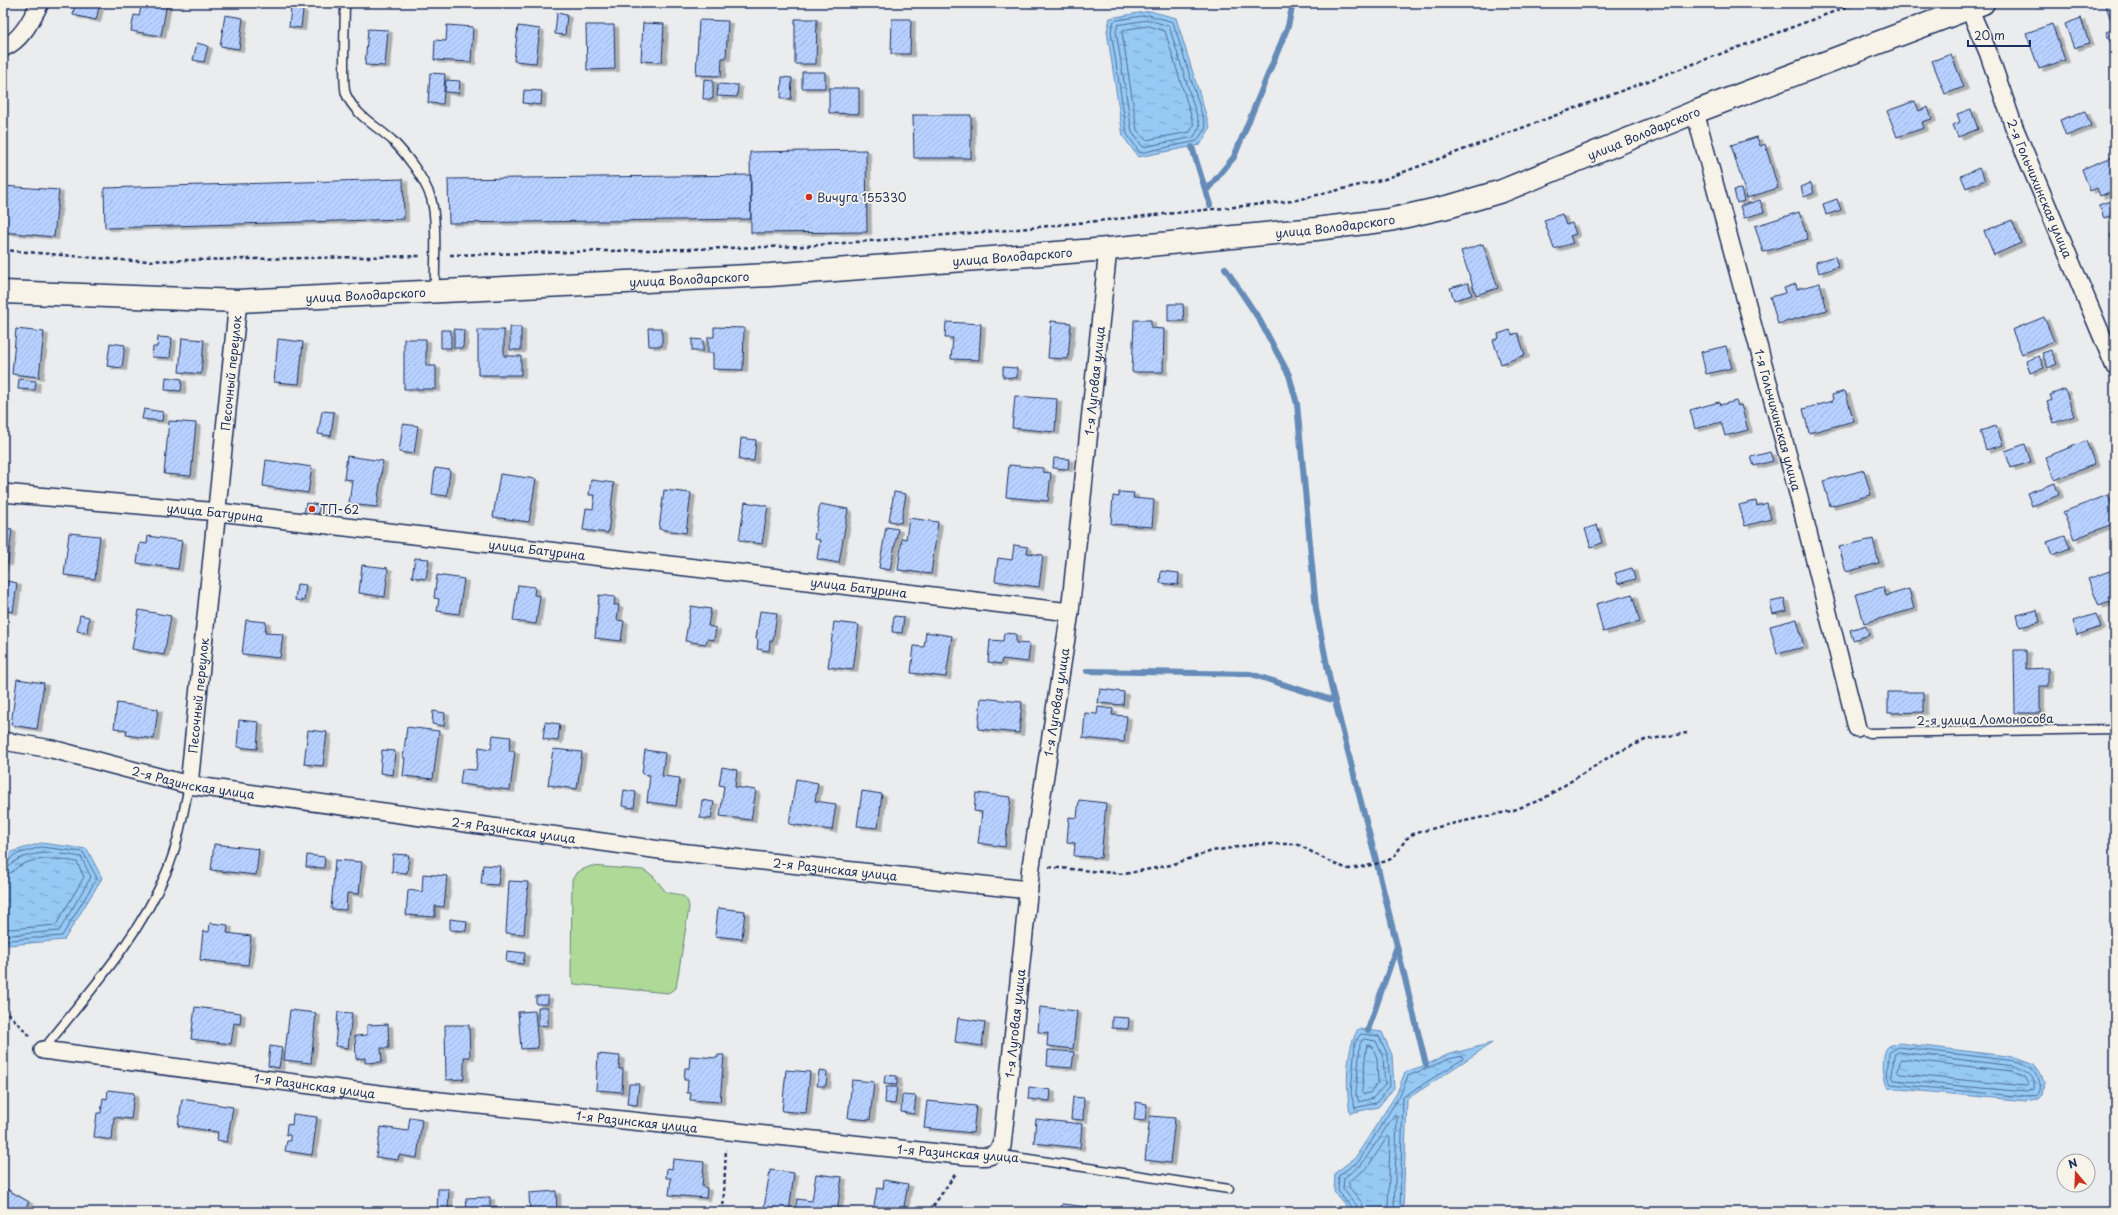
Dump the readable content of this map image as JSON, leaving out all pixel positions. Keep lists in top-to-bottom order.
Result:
{
  "streets": {
    "main road": ["улица Володарского"],
    "street": [
      "2-я Гольчихинская улица",
      "Песочный переулок",
      "1-я Луговая улица",
      "1-я Гольчихинская улица",
      "улица Батурина",
      "2-я Разинская улица",
      "1-я Разинская улица"
    ],
    "lane": ["2-я улица Ломоносова"]
  },
  "crossings": [
    ["улица Володарского", "2-я Гольчихинская улица"],
    ["улица Володарского", "Песочный переулок"],
    ["улица Володарского", "1-я Луговая улица"],
    ["улица Володарского", "1-я Гольчихинская улица"],
    ["Песочный переулок", "улица Батурина"],
    ["Песочный переулок", "2-я Разинская улица"],
    ["Песочный переулок", "1-я Разинская улица"],
    ["1-я Луговая улица", "улица Батурина"],
    ["1-я Луговая улица", "2-я Разинская улица"],
    ["1-я Луговая улица", "1-я Разинская улица"],
    ["1-я Гольчихинская улица", "2-я улица Ломоносова"]
  ],
  "places": ["Вичуга 155330", "ТП-62"],
  "scale_bar": "20 m",
  "north": "top"
}
